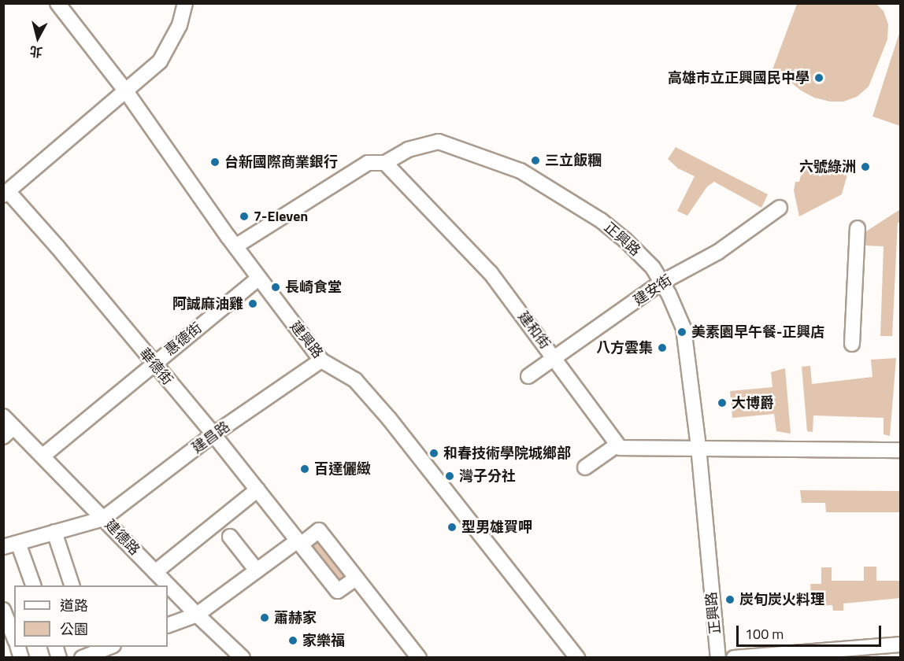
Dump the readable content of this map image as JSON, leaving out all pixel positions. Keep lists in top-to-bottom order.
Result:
{
  "streets": {
    "street": [
      "正興路",
      "建安街",
      "建和街",
      "惠德街",
      "建興路",
      "華德街",
      "建昌路",
      "建德路"
    ]
  },
  "crossings": [
    ["正興路", "建安街"],
    ["正興路", "建和街"],
    ["正興路", "建興路"],
    ["建安街", "建和街"],
    ["惠德街", "建興路"],
    ["惠德街", "華德街"],
    ["惠德街", "建德路"],
    ["建興路", "建昌路"],
    ["華德街", "建昌路"],
    ["建昌路", "建德路"]
  ],
  "places": [
    "高雄市立正興國民中學",
    "三立飯糰",
    "台新國際商業銀行",
    "六號綠洲",
    "7-Eleven",
    "長崎食堂",
    "阿誠麻油雞",
    "美素園早午餐-正興店",
    "八方雲集",
    "大博爵",
    "和春技術學院城鄉部",
    "百達儷緻",
    "灣子分社",
    "型男雄賀呷",
    "炭旬炭火料理",
    "蕭赫家",
    "家樂福"
  ],
  "legend": ["道路", "公園"],
  "scale_bar": "100 m",
  "north": "bottom"
}
